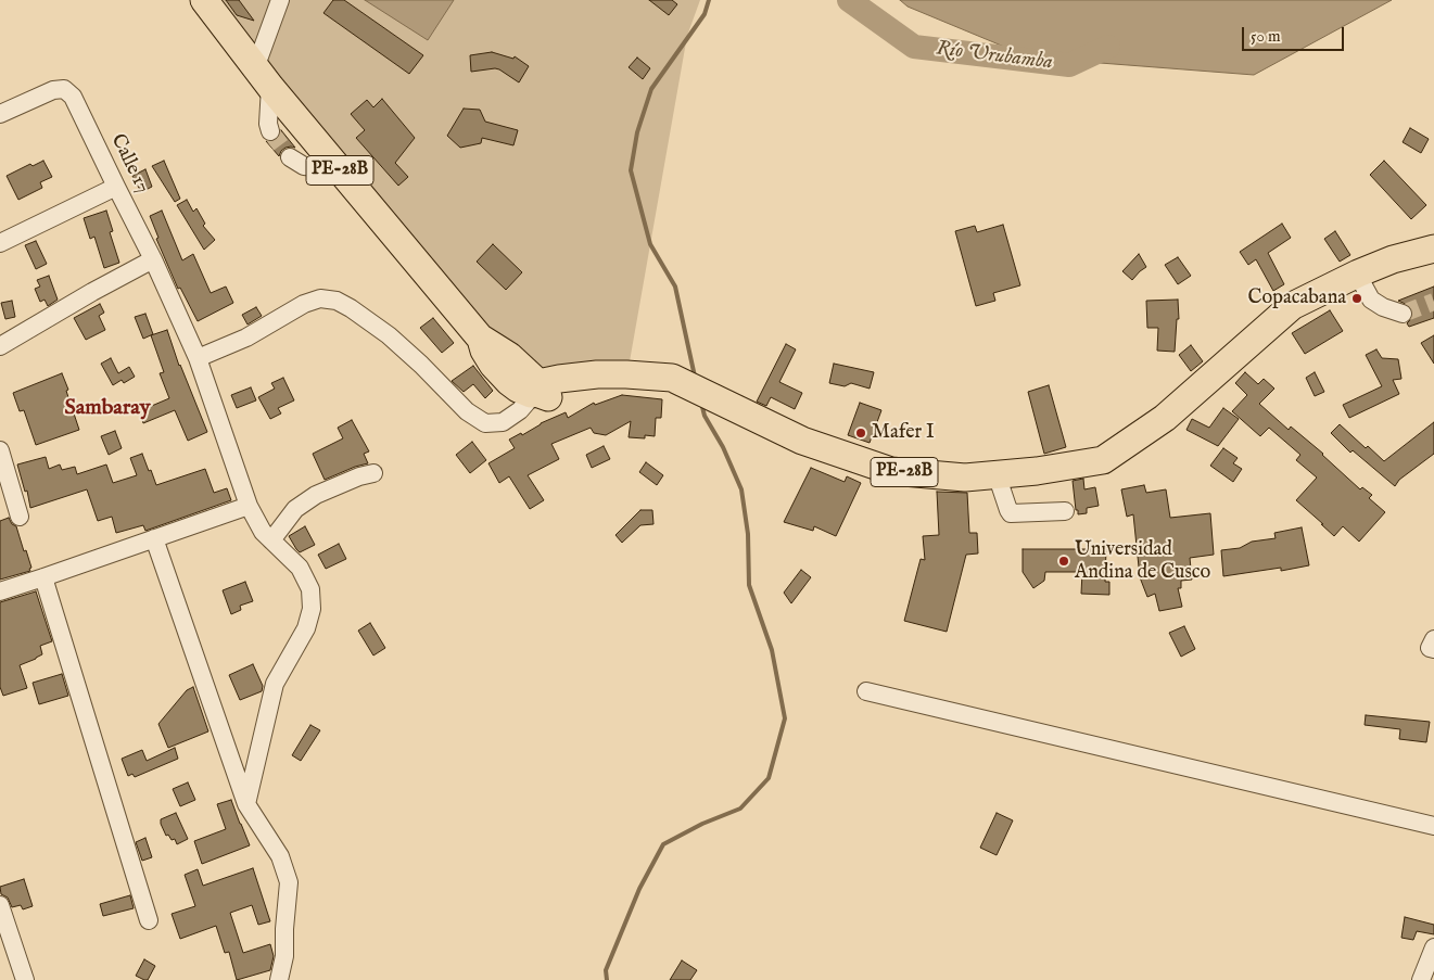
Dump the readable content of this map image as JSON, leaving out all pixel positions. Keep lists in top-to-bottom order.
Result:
{
  "streets": {
    "highway": ["PE-28B"],
    "street": ["Calle 17"]
  },
  "districts": ["Sambaray"],
  "water": ["Río Urubamba"],
  "places": ["Copacabana", "Mafer I", "Universidad Andina de Cusco"],
  "scale_bar": "50 m"
}
